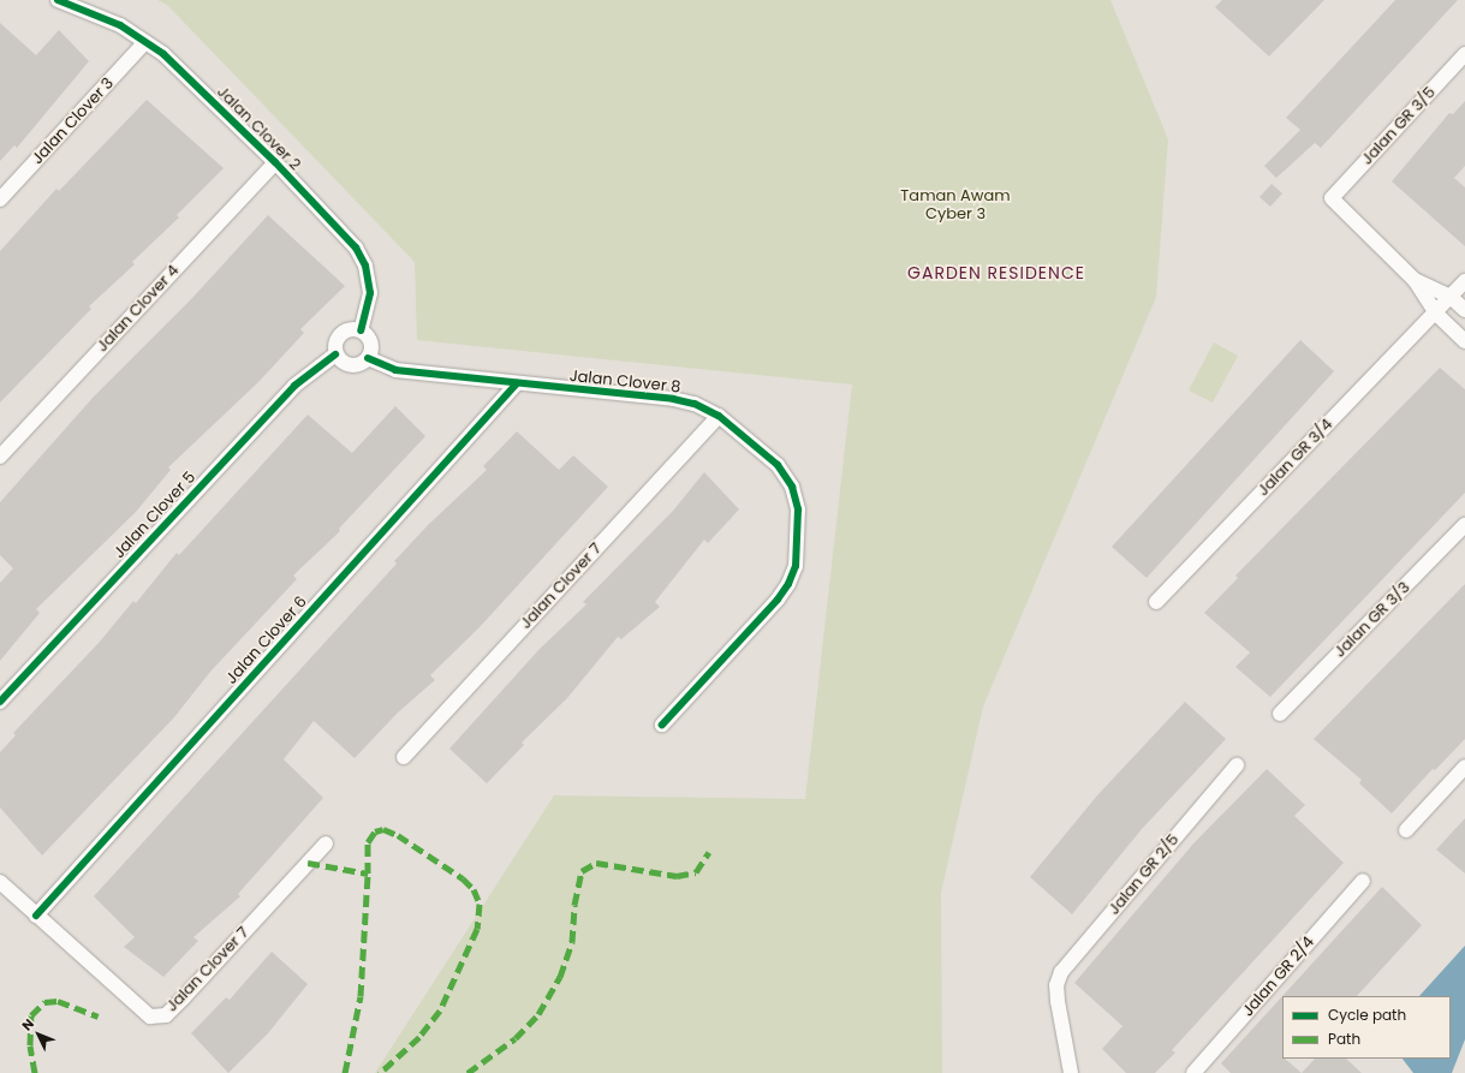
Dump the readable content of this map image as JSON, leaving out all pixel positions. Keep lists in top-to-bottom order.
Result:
{
  "streets": {
    "street": [
      "Jalan Clover 3",
      "Jalan GR 3/5",
      "Jalan Clover 2",
      "Jalan Clover 4",
      "Jalan Clover 8",
      "Jalan GR 3/4",
      "Jalan Clover 5",
      "Jalan Clover 7",
      "Jalan GR 3/3",
      "Jalan Clover 6",
      "Jalan GR 2/5",
      "Jalan GR 2/4"
    ]
  },
  "crossings": [
    ["Jalan Clover 3", "Jalan Clover 2"],
    ["Jalan Clover 2", "Jalan Clover 4"],
    ["Jalan Clover 2", "Jalan Clover 8"],
    ["Jalan Clover 2", "Jalan Clover 5"],
    ["Jalan Clover 8", "Jalan Clover 5"],
    ["Jalan Clover 8", "Jalan Clover 7"],
    ["Jalan Clover 8", "Jalan Clover 6"],
    ["Jalan Clover 7", "Jalan Clover 6"]
  ],
  "districts": ["GARDEN RESIDENCE"],
  "parks": ["Taman Awam Cyber 3"],
  "legend": ["Cycle path", "Path"],
  "north": "top left"
}
